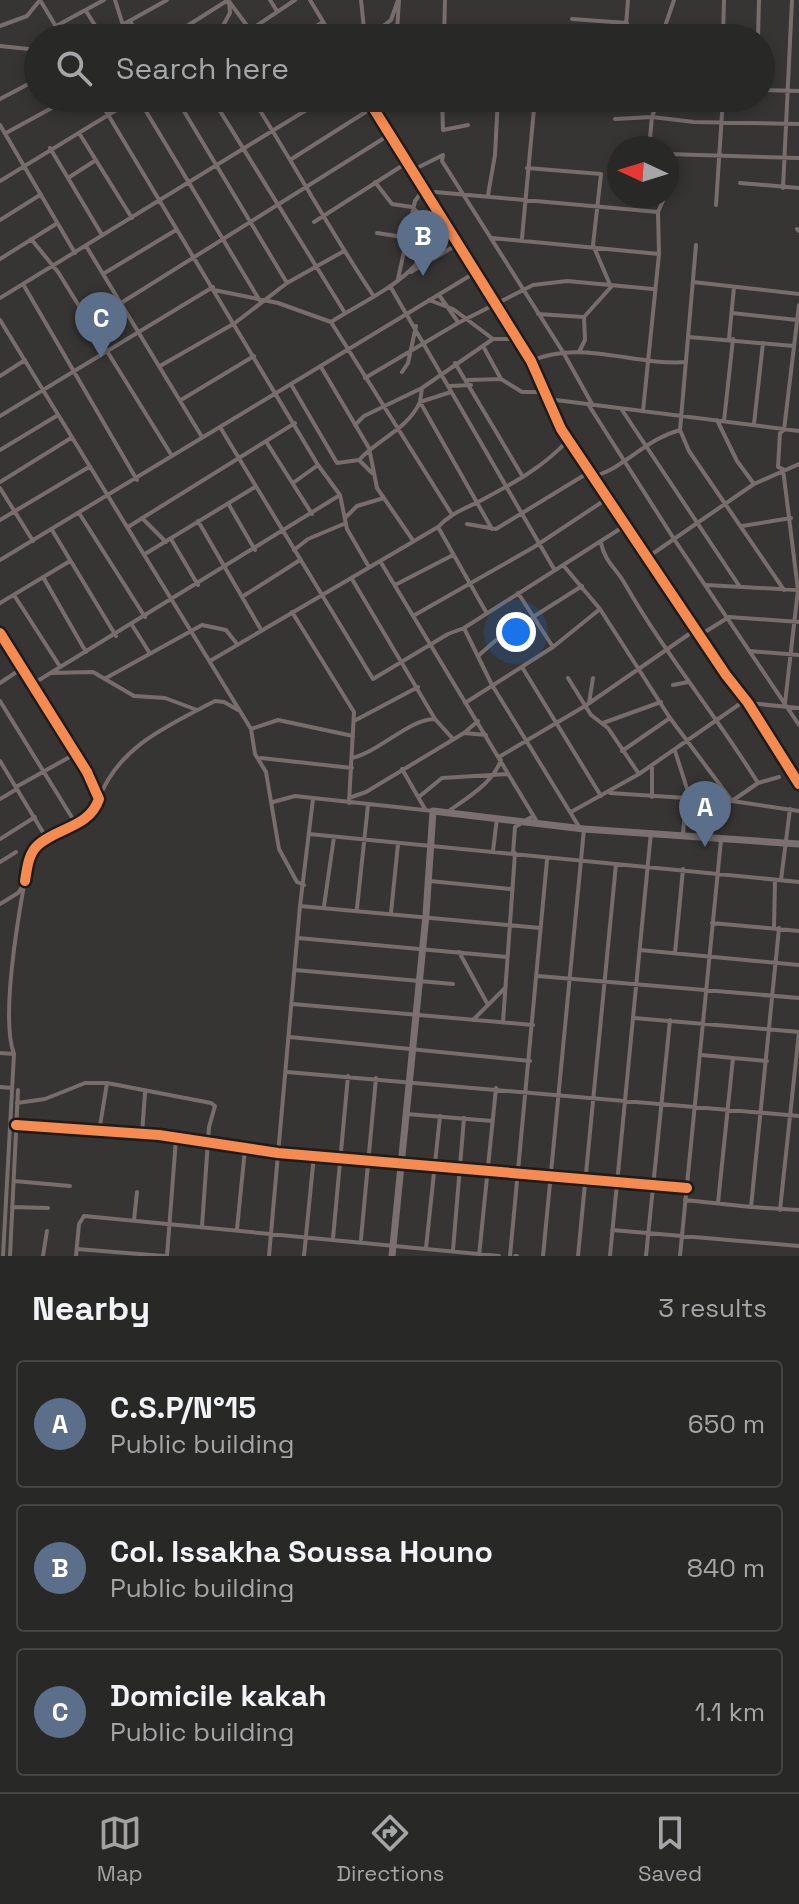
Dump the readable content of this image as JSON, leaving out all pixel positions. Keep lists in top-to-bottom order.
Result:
{
  "north": "left",
  "page": {
    "search": "Search here",
    "pins": ["B", "C", "A"],
    "heading": ["Nearby", "3 results"],
    "list": [
      {
        "mark": "A",
        "name": "C.S.P/N°15",
        "note": "Public building",
        "value": "650 m"
      },
      {
        "mark": "B",
        "name": "Col. Issakha Soussa Houno",
        "note": "Public building",
        "value": "840 m"
      },
      {
        "mark": "C",
        "name": "Domicile kakah",
        "note": "Public building",
        "value": "1.1 km"
      }
    ],
    "nav": ["Map", "Directions", "Saved"]
  }
}
